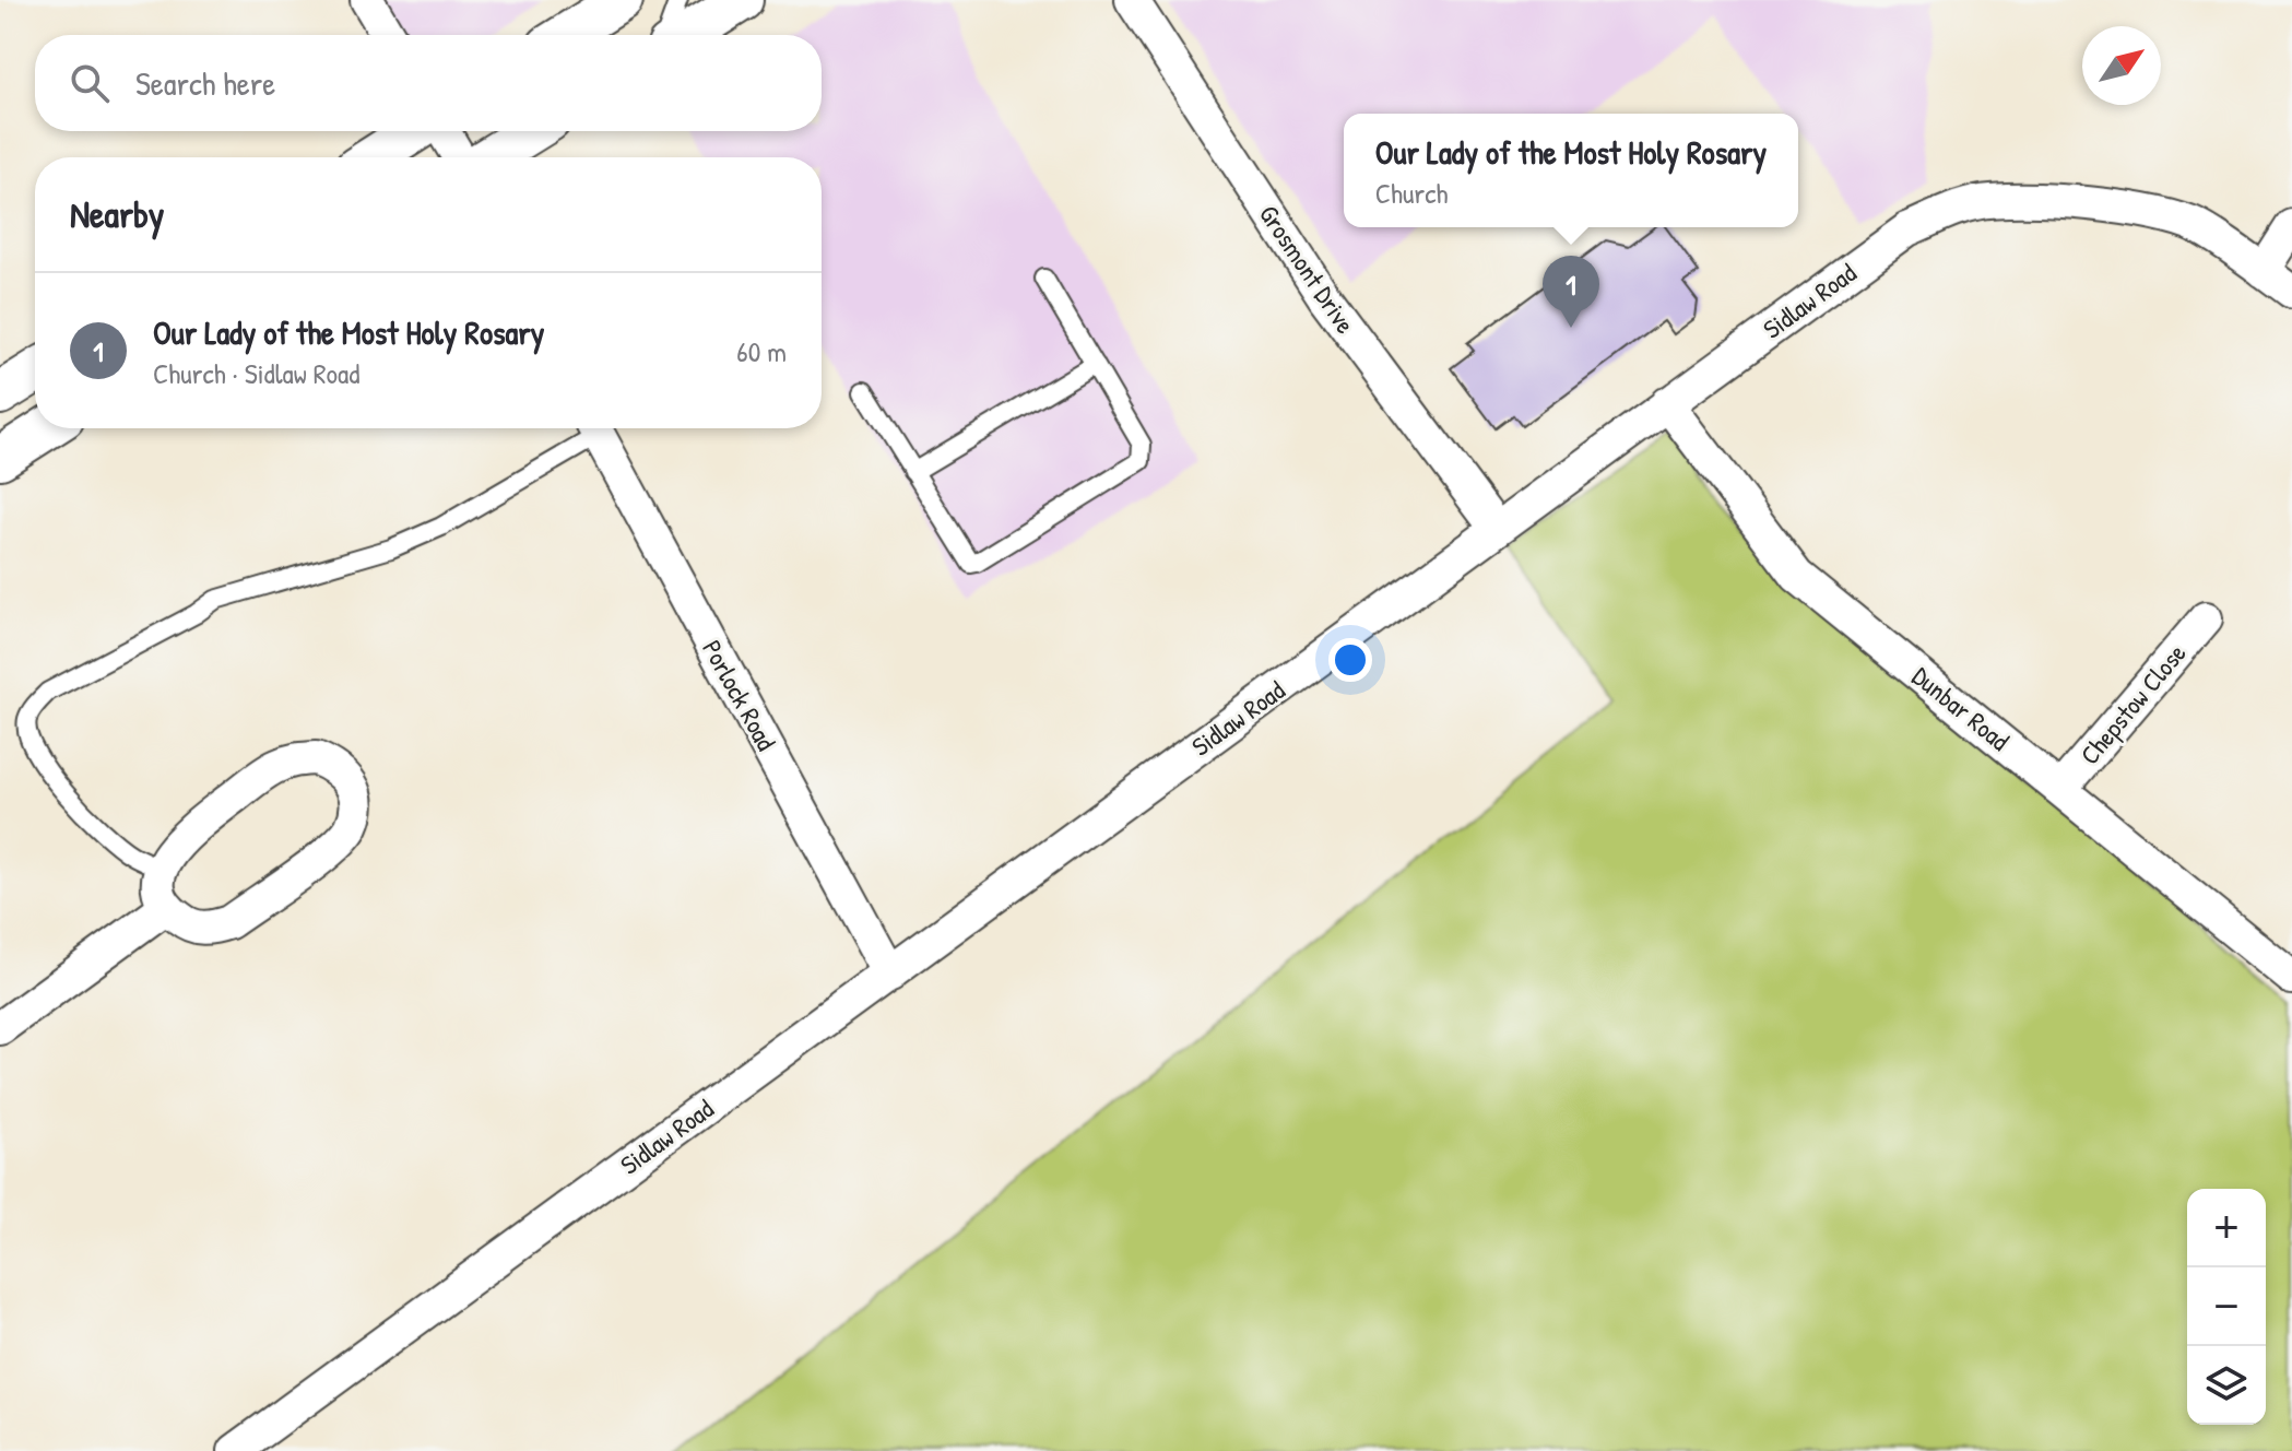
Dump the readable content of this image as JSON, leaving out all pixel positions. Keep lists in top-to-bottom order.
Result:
{
  "streets": {
    "street": [
      "Grosmont Drive",
      "Sidlaw Road",
      "Porlock Road",
      "Chepstow Close",
      "Dunbar Road"
    ]
  },
  "crossings": [
    ["Grosmont Drive", "Sidlaw Road"],
    ["Sidlaw Road", "Porlock Road"],
    ["Sidlaw Road", "Dunbar Road"],
    ["Chepstow Close", "Dunbar Road"]
  ],
  "north": "top right",
  "page": {
    "search": "Search here",
    "popup": ["Our Lady of the Most Holy Rosary", "Church"],
    "heading": "Nearby",
    "pins": "1",
    "list": [
      {
        "mark": "1",
        "name": "Our Lady of the Most Holy Rosary",
        "note": "Church · Sidlaw Road",
        "value": "60 m"
      }
    ],
    "map_buttons": ["+", "−"]
  }
}
